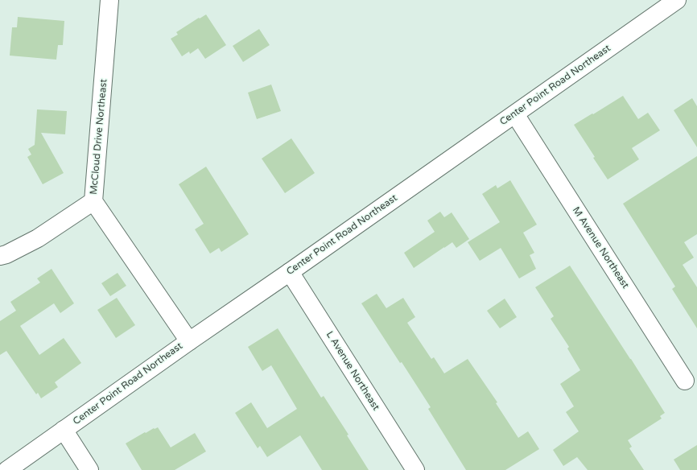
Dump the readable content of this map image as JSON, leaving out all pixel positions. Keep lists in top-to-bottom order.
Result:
{
  "streets": {
    "street": [
      "Center Point Road Northeast",
      "McCloud Drive Northeast",
      "M Avenue Northeast",
      "L Avenue Northeast"
    ]
  },
  "crossings": [
    ["Center Point Road Northeast", "McCloud Drive Northeast"],
    ["Center Point Road Northeast", "M Avenue Northeast"],
    ["Center Point Road Northeast", "L Avenue Northeast"]
  ]
}
